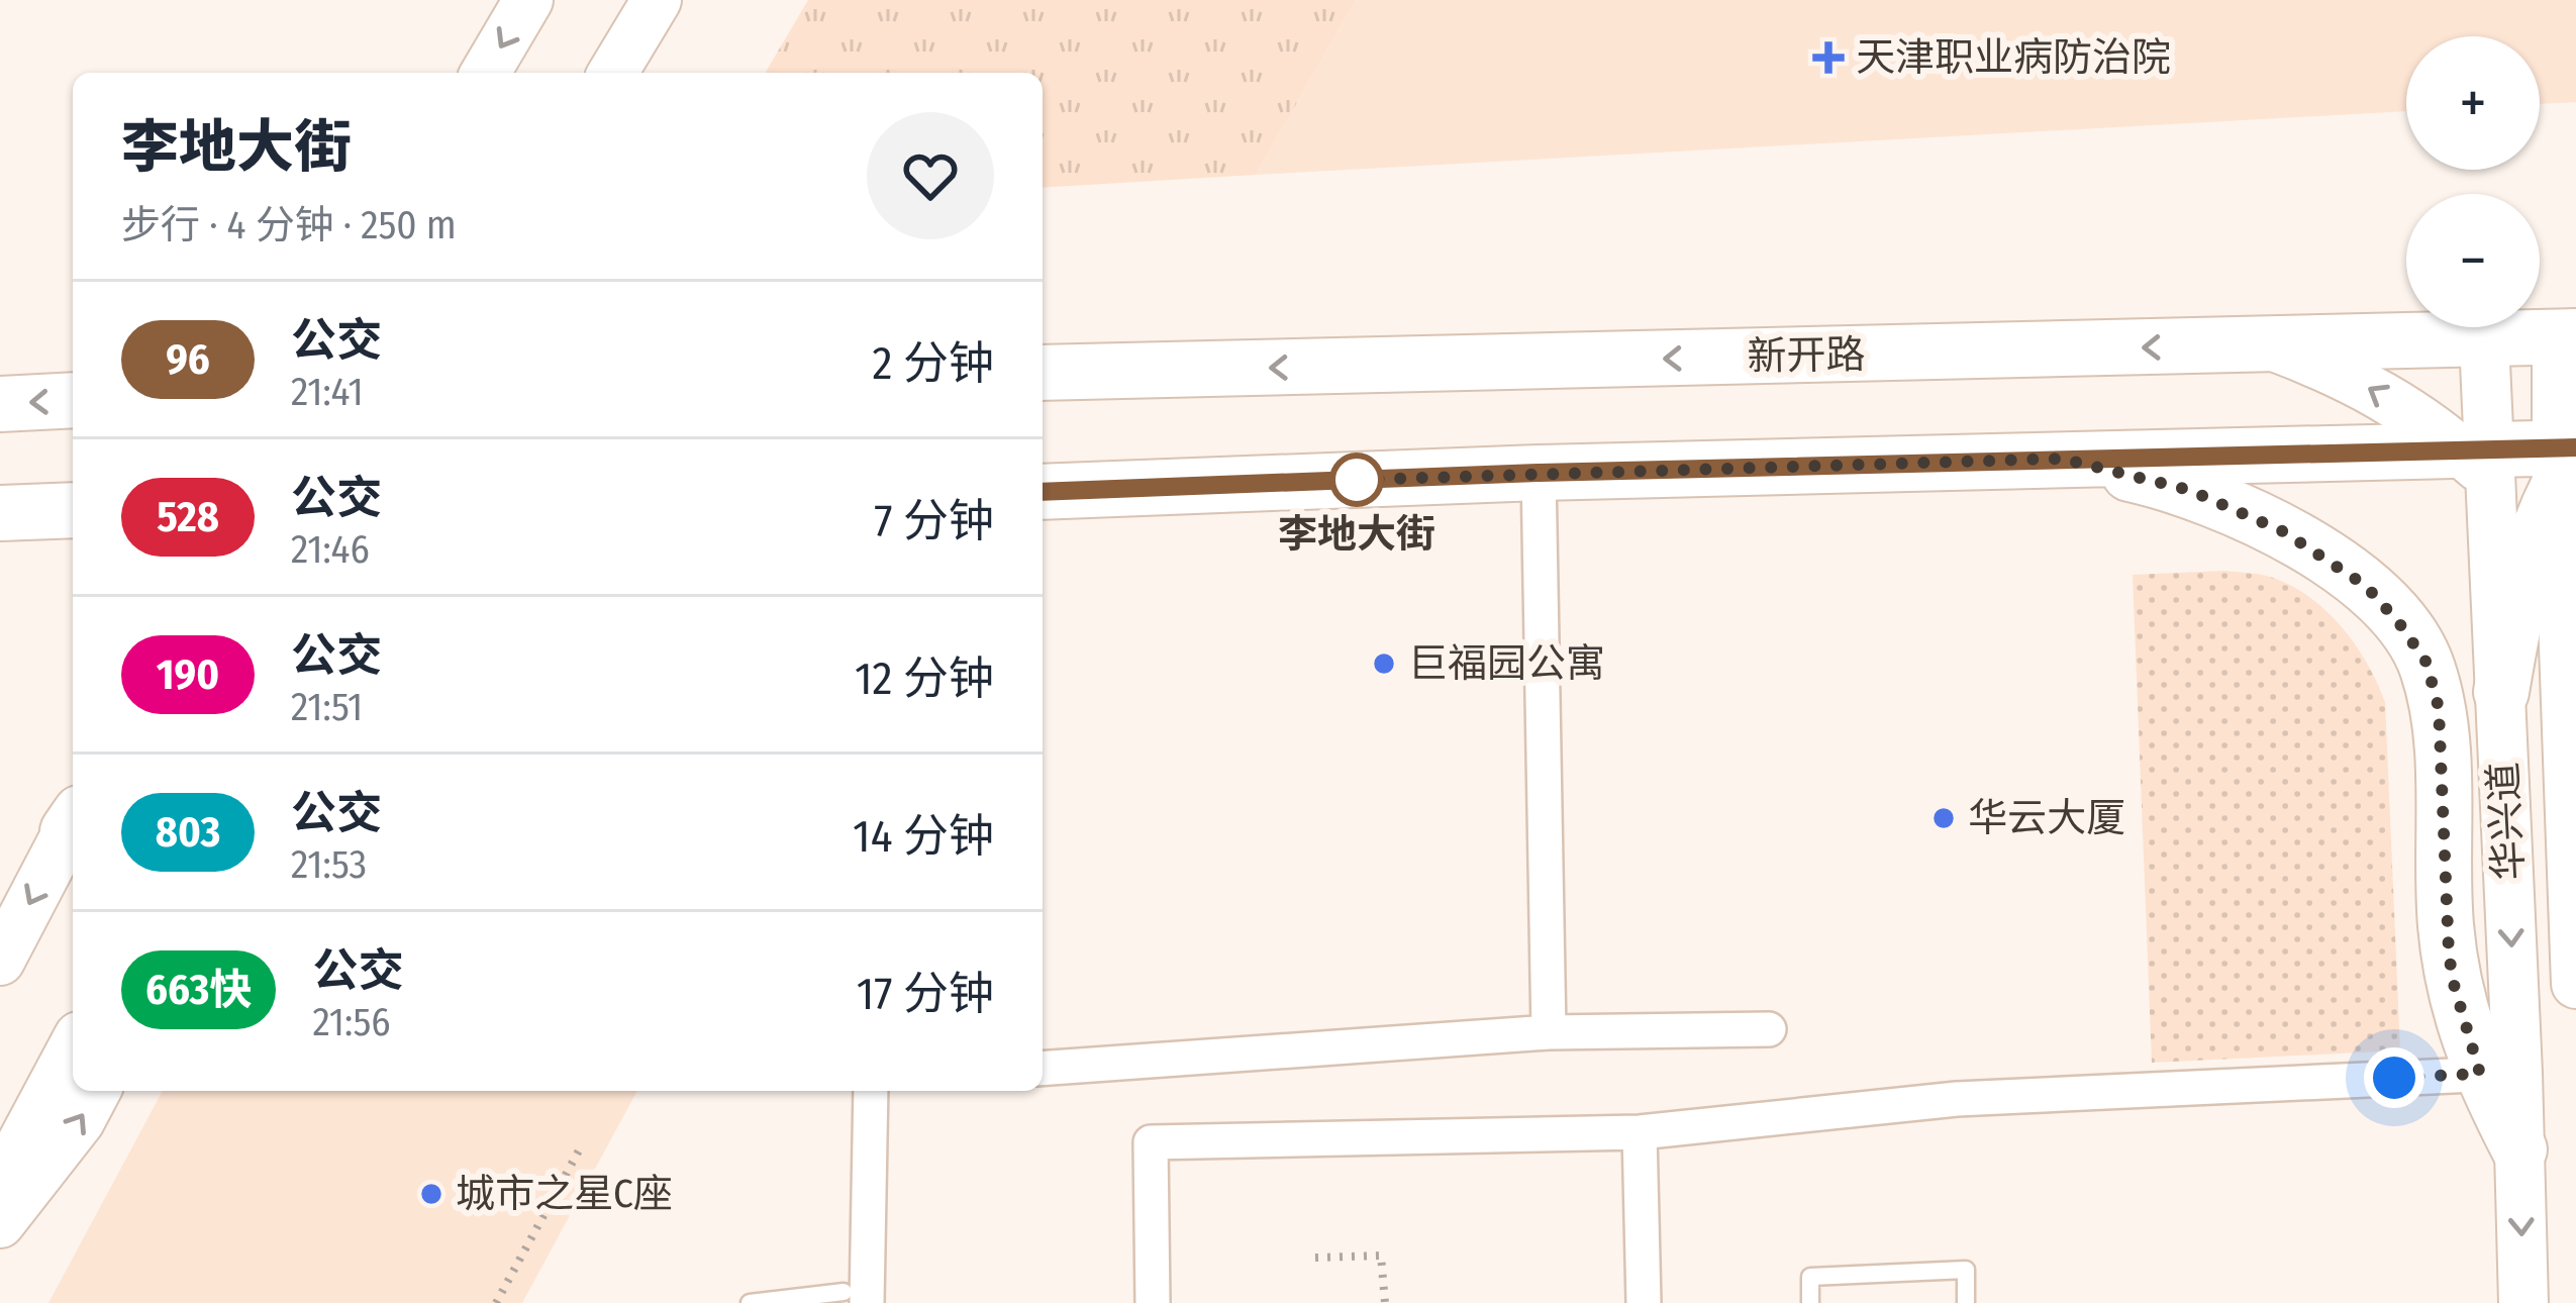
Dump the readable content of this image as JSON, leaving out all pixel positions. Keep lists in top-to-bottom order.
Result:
{
  "streets": {
    "main road": ["新开路", "华兴道"]
  },
  "crossings": [
    ["新开路", "华兴道"]
  ],
  "places": {
    "health": ["天津职业病防治院"],
    "other": [
      "李地大街",
      "巨福园公寓",
      "华云大厦",
      "城市之星C座"
    ]
  },
  "lines": ["bus line 96"],
  "page": {
    "map_buttons": ["+", "−"],
    "heading": ["李地大街", "步行 · 4 分钟 · 250 m"],
    "list": [
      {
        "mark": "96",
        "name": "公交",
        "note": "21:41",
        "value": "2 分钟"
      },
      {
        "mark": "528",
        "name": "公交",
        "note": "21:46",
        "value": "7 分钟"
      },
      {
        "mark": "190",
        "name": "公交",
        "note": "21:51",
        "value": "12 分钟"
      },
      {
        "mark": "803",
        "name": "公交",
        "note": "21:53",
        "value": "14 分钟"
      },
      {
        "mark": "663快",
        "name": "公交",
        "note": "21:56",
        "value": "17 分钟"
      }
    ]
  }
}
